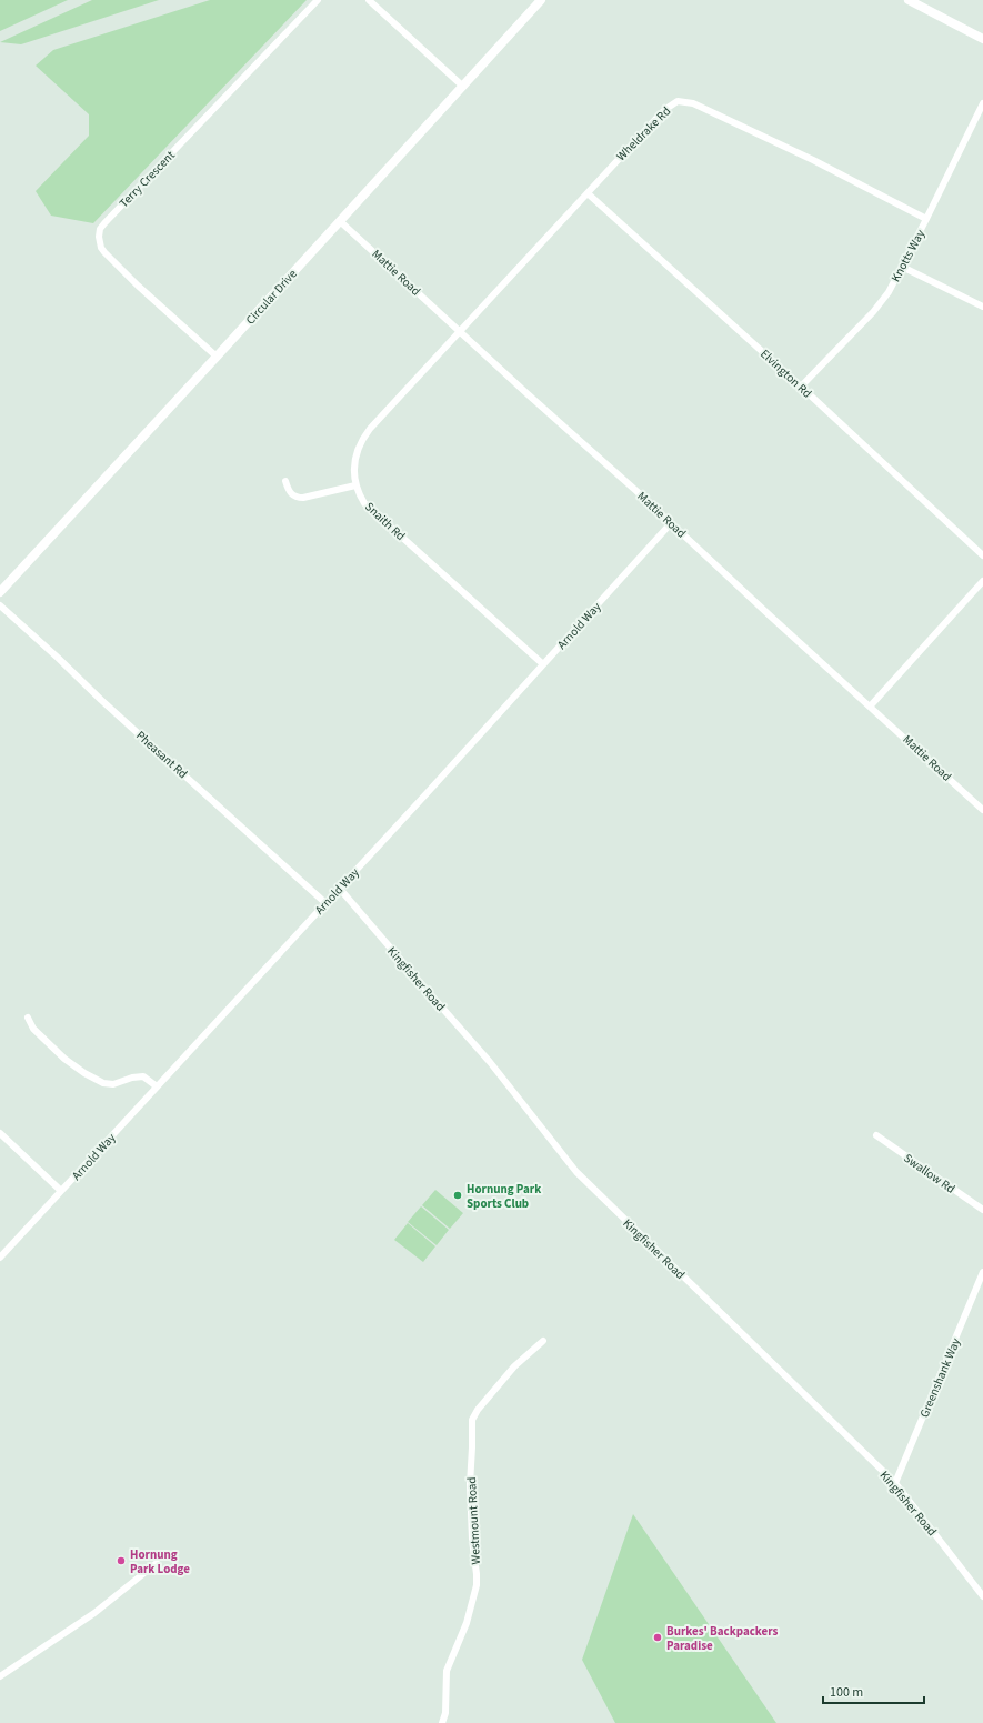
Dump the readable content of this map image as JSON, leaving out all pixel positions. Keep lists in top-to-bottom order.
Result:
{
  "streets": {
    "street": [
      "Wheldrake Rd",
      "Terry Crescent",
      "Knotts Way",
      "Mattie Road",
      "Circular Drive",
      "Elvington Rd",
      "Snaith Rd",
      "Arnold Way",
      "Pheasant Rd",
      "Kingfisher Road",
      "Swallow Rd",
      "Greenshank Way",
      "Westmount Road"
    ]
  },
  "crossings": [
    ["Wheldrake Rd", "Knotts Way"],
    ["Wheldrake Rd", "Mattie Road"],
    ["Wheldrake Rd", "Elvington Rd"],
    ["Wheldrake Rd", "Snaith Rd"],
    ["Terry Crescent", "Circular Drive"],
    ["Knotts Way", "Elvington Rd"],
    ["Mattie Road", "Circular Drive"],
    ["Mattie Road", "Snaith Rd"],
    ["Mattie Road", "Arnold Way"],
    ["Snaith Rd", "Arnold Way"],
    ["Arnold Way", "Pheasant Rd"],
    ["Arnold Way", "Kingfisher Road"],
    ["Kingfisher Road", "Greenshank Way"]
  ],
  "places": ["Hornung Park Sports Club", "Hornung Park Lodge", "Burkes' Backpackers Paradise"],
  "scale_bar": "100 m"
}
